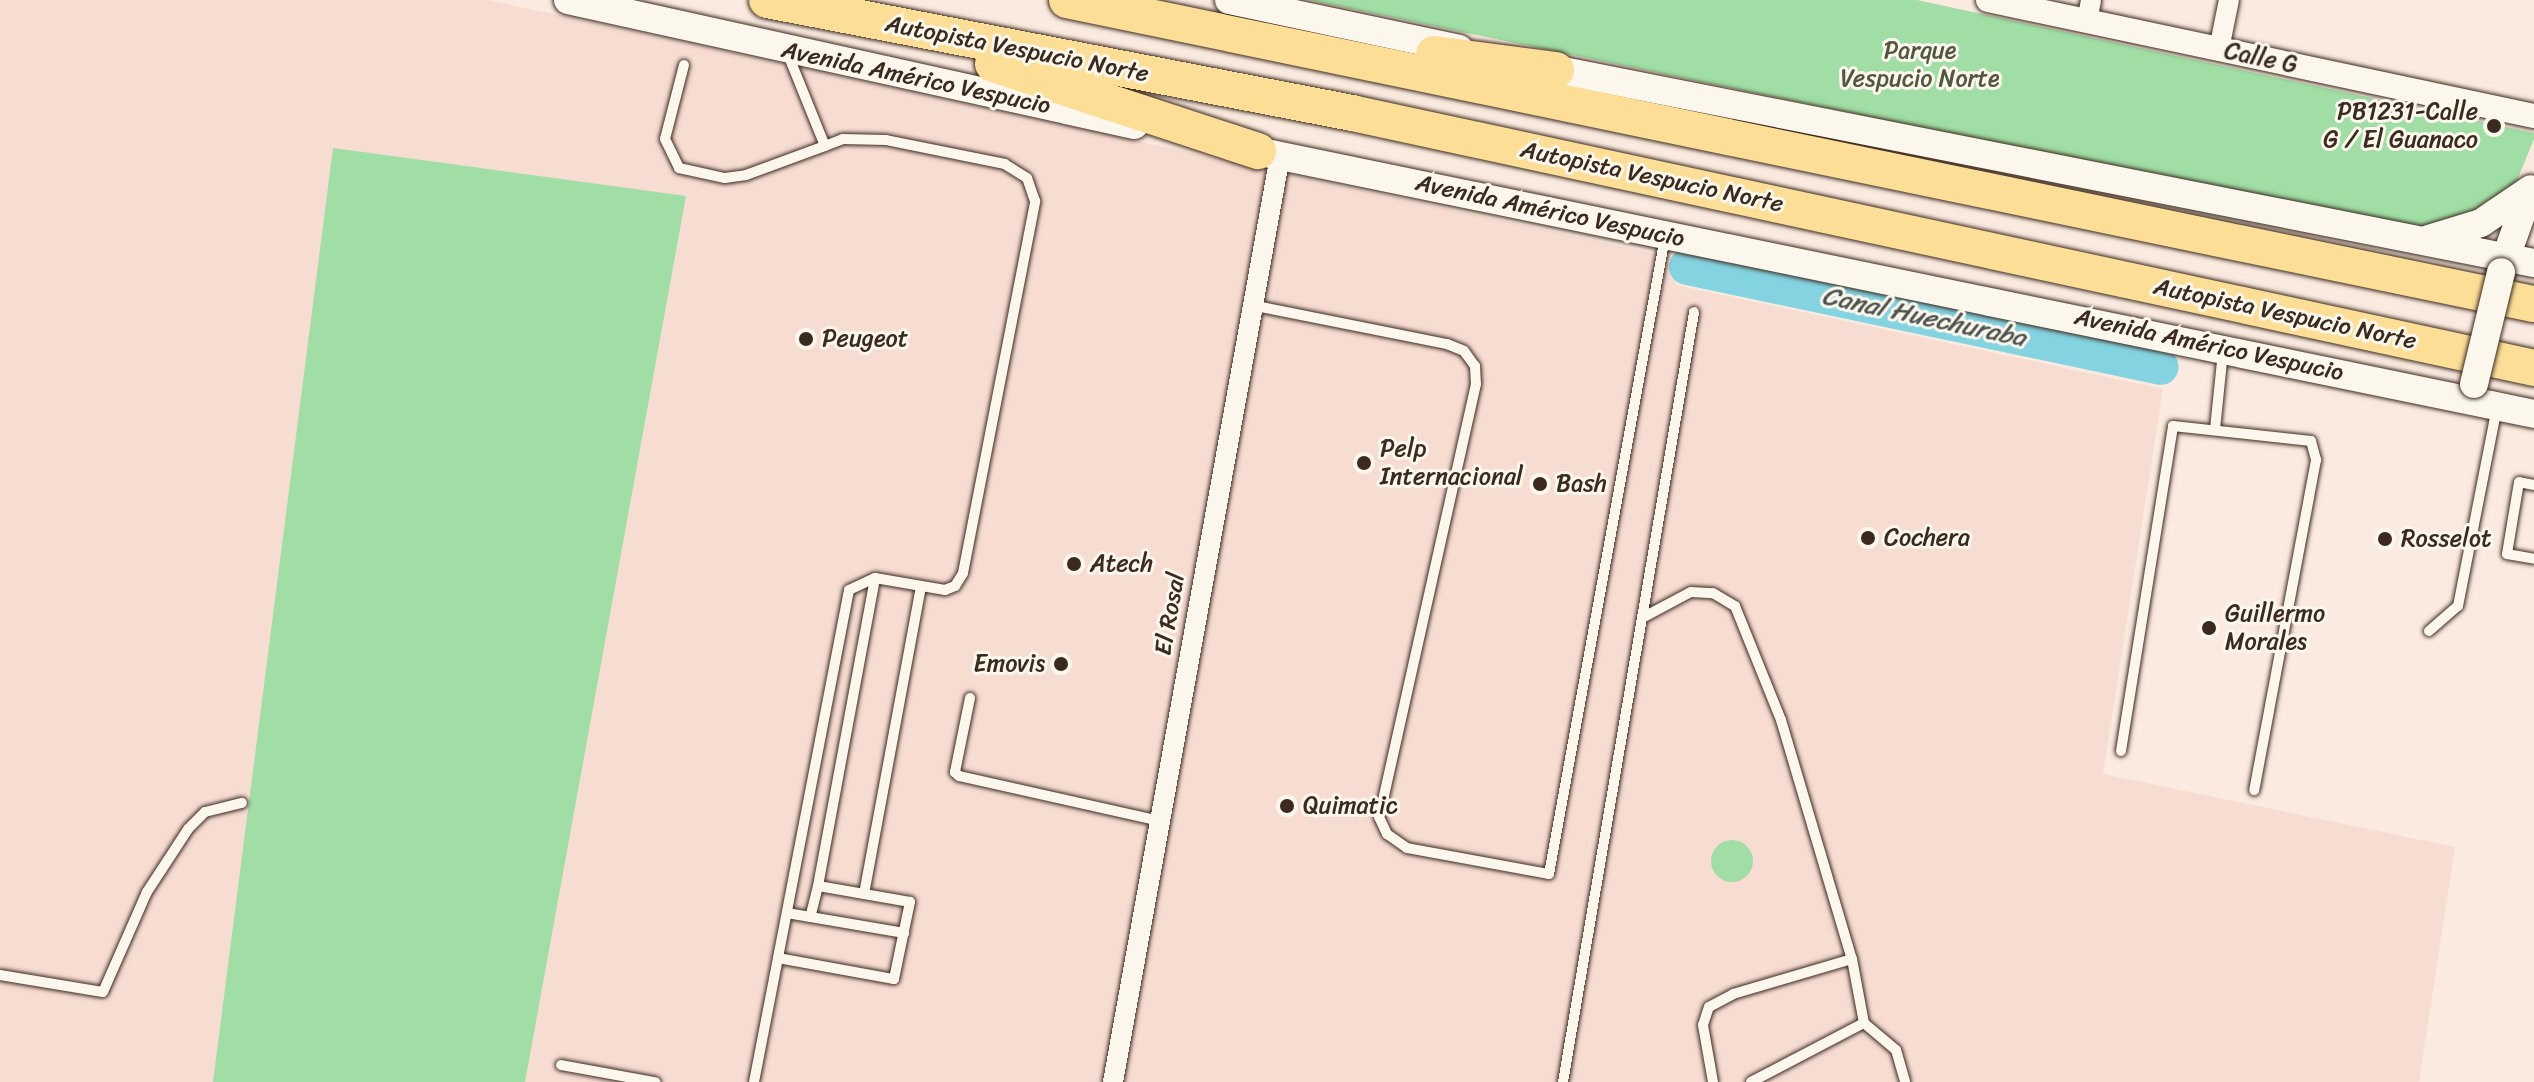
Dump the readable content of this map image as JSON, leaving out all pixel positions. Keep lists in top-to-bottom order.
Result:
{
  "streets": {
    "highway": ["Autopista Vespucio Norte"],
    "main road": ["Avenida Américo Vespucio"],
    "street": ["Calle G", "El Rosal"]
  },
  "crossings": [
    ["Avenida Américo Vespucio", "El Rosal"]
  ],
  "water": ["Canal Huechuraba"],
  "parks": ["Parque Vespucio Norte"],
  "places": [
    "PB1231-Calle G / El Guanaco",
    "Peugeot",
    "Pelp Internacional",
    "Bash",
    "Cochera",
    "Rosselot",
    "Atech",
    "Guillermo Morales",
    "Emovis",
    "Quimatic"
  ]
}
